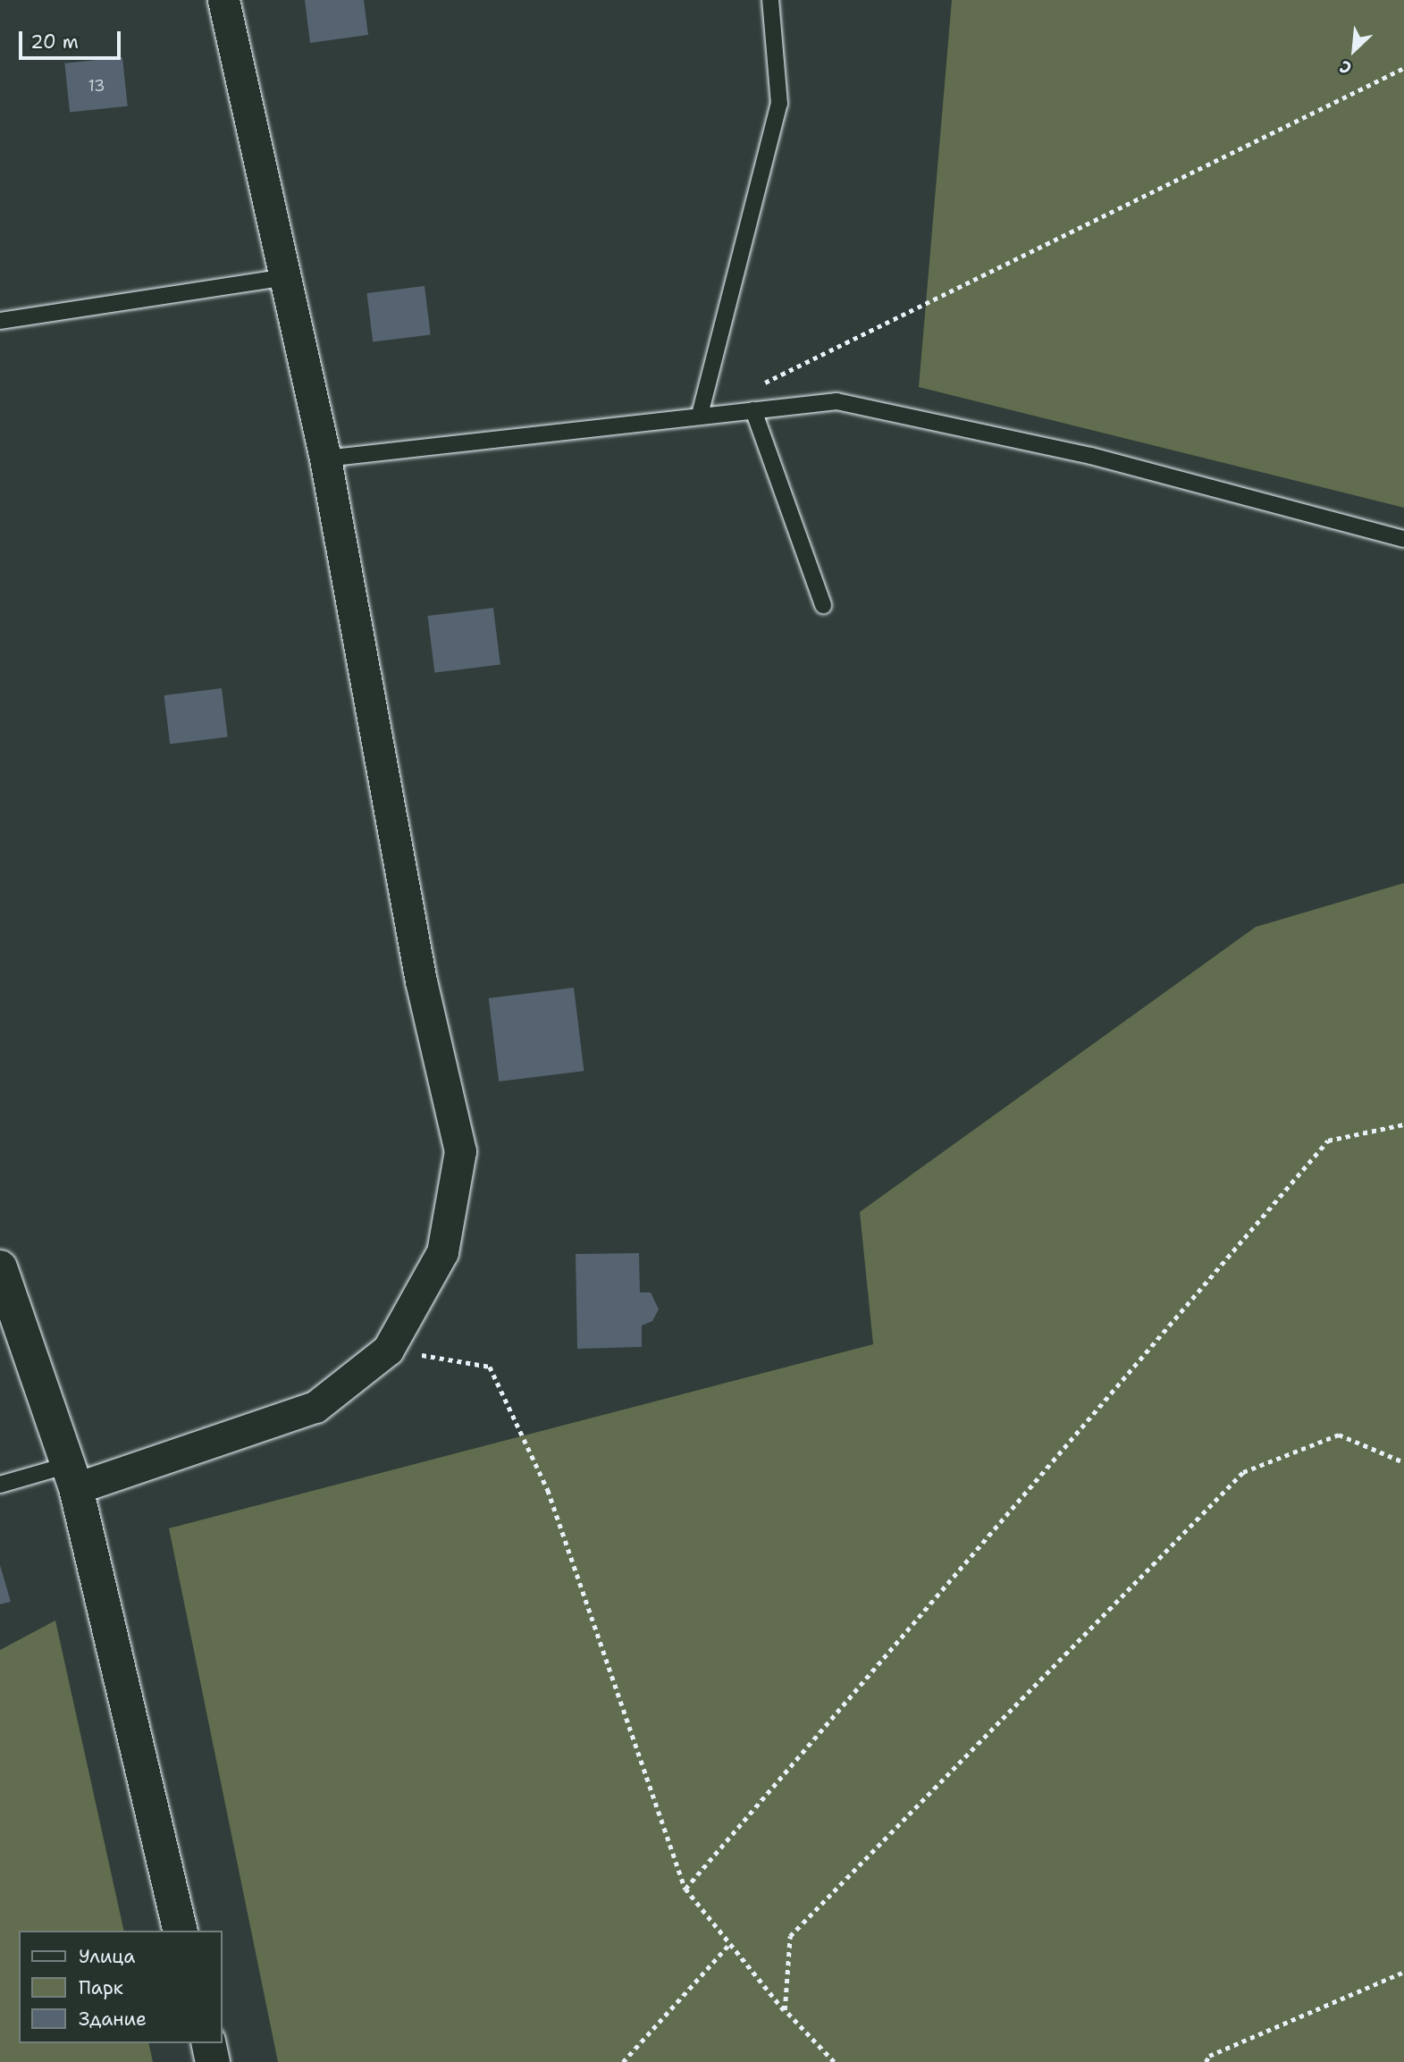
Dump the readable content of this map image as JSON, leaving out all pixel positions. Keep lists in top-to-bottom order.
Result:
{
  "house_numbers": ["13"],
  "legend": ["Улица", "Парк", "Здание"],
  "scale_bar": "20 m",
  "north": "bottom left"
}
